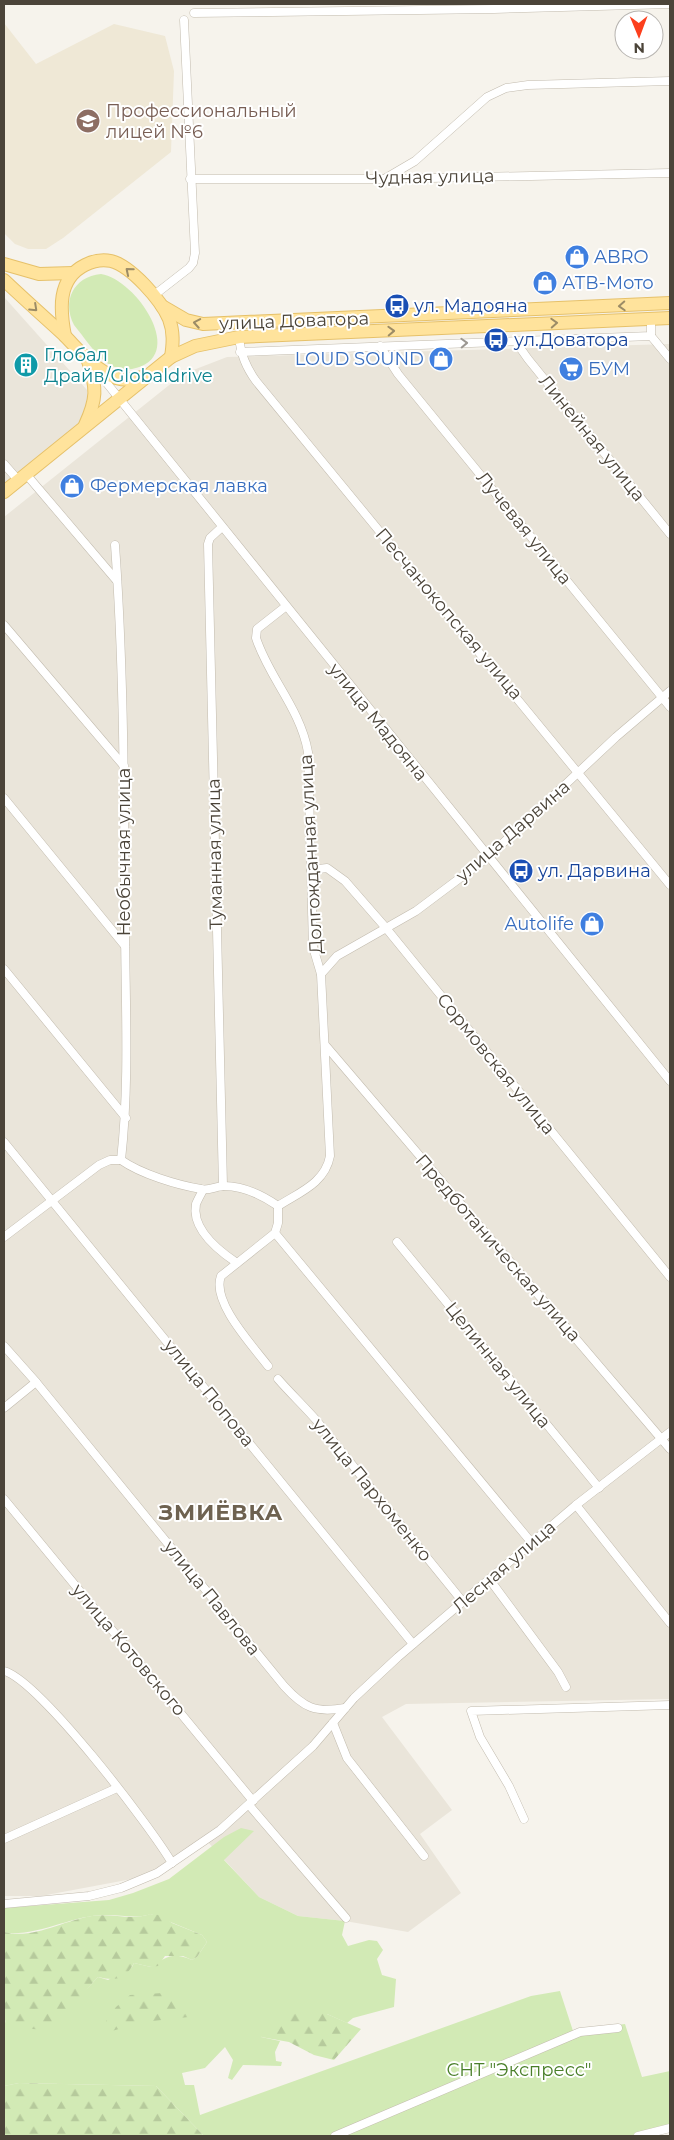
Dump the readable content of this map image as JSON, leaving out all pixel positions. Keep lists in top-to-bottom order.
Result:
{
  "streets": {
    "main road": ["улица Доватора"],
    "street": [
      "Чудная улица",
      "Линейная улица",
      "Лучевая улица",
      "Песчанокопская улица",
      "улица Мадояна",
      "улица Дарвина",
      "Необычная улица",
      "Туманная улица",
      "Долгожданная улица",
      "Сормовская улица",
      "Предботаническая улица",
      "Целинная улица",
      "улица Попова",
      "улица Пархоменко",
      "Лесная улица",
      "улица Павлова",
      "улица Котовского"
    ]
  },
  "crossings": [
    ["улица Доватора", "Линейная улица"],
    ["улица Доватора", "Лучевая улица"],
    ["улица Доватора", "Песчанокопская улица"],
    ["улица Доватора", "улица Мадояна"],
    ["Лучевая улица", "улица Дарвина"],
    ["Песчанокопская улица", "улица Дарвина"],
    ["улица Мадояна", "улица Дарвина"],
    ["улица Мадояна", "Туманная улица"],
    ["улица Мадояна", "Долгожданная улица"],
    ["улица Дарвина", "Долгожданная улица"],
    ["улица Дарвина", "Сормовская улица"],
    ["Туманная улица", "Долгожданная улица"],
    ["Долгожданная улица", "Сормовская улица"],
    ["Долгожданная улица", "Предботаническая улица"],
    ["Предботаническая улица", "Лесная улица"],
    ["Целинная улица", "Лесная улица"],
    ["улица Попова", "Лесная улица"],
    ["улица Пархоменко", "Лесная улица"],
    ["Лесная улица", "улица Павлова"],
    ["Лесная улица", "улица Котовского"]
  ],
  "districts": ["ЗМИЁВКА"],
  "parks": ["СНТ \"Экспресс\""],
  "places": {
    "school or university": ["Профессиональный лицей №6"],
    "shop": [
      "ABRO",
      "АТВ-Мото",
      "LOUD SOUND",
      "Фермерская лавка",
      "Autolife"
    ],
    "bus stop": ["ул. Мадояна", "ул.Доватора", "ул. Дарвина"],
    "building": ["Глобал Драйв/Globaldrive"],
    "supermarket": ["БУМ"]
  },
  "north": "bottom"
}
